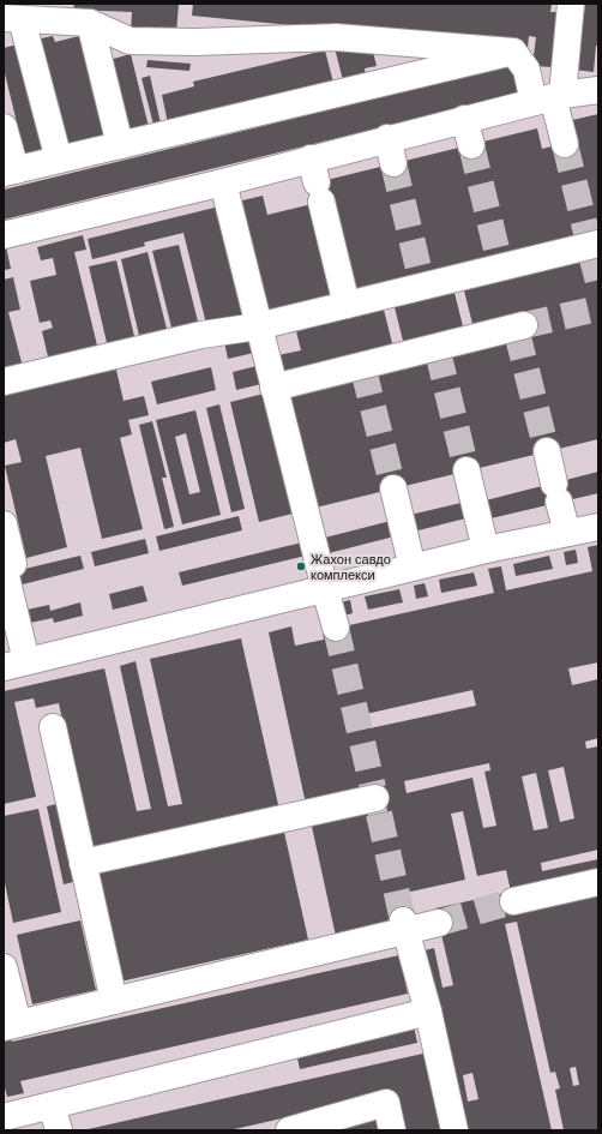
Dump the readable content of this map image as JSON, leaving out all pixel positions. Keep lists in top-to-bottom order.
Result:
{
  "places": ["Жахон савдо комплекси"]
}
